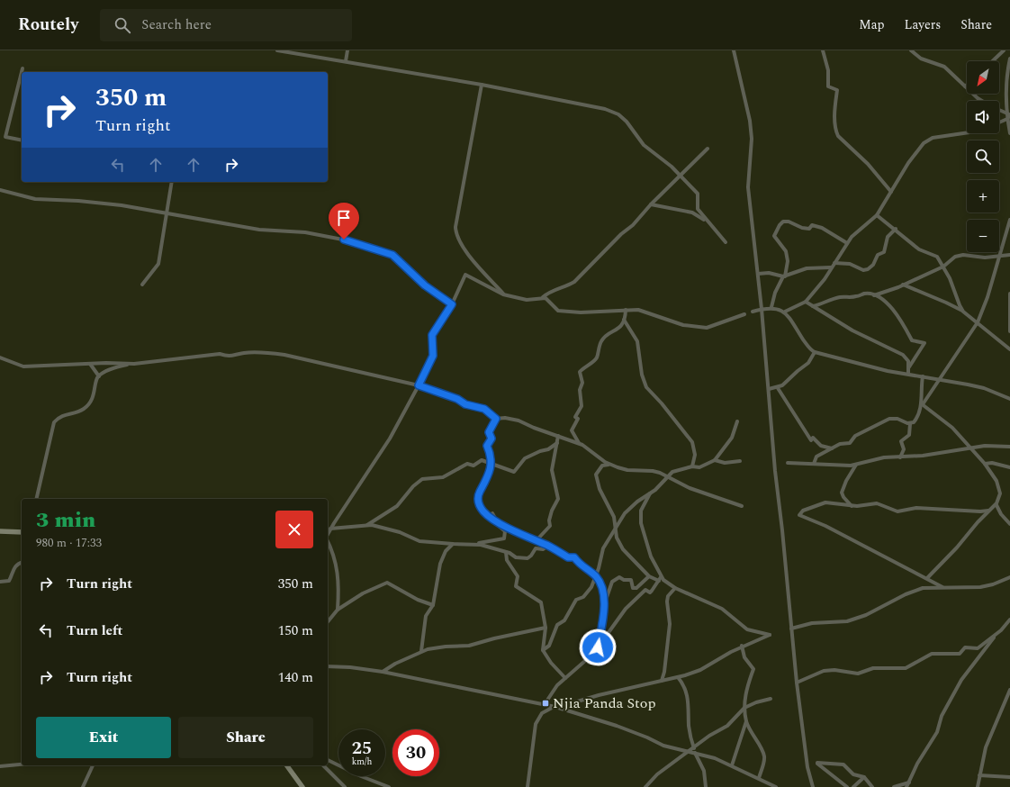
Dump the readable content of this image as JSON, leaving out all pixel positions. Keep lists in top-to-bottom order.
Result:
{
  "places": {
    "transit": ["Njia Panda Stop"]
  },
  "north": "bottom left",
  "page": {
    "header": "Routely",
    "search": "Search here",
    "nav": ["Map", "Layers", "Share"],
    "map_buttons": ["+", "−"],
    "turn": ["350 m", "Turn right"],
    "heading": ["3 min", "980 m · 17:33"],
    "list": [
      {
        "name": "Turn right",
        "value": "350 m"
      },
      {
        "name": "Turn left",
        "value": "150 m"
      },
      {
        "name": "Turn right",
        "value": "140 m"
      }
    ],
    "buttons": ["Exit", "Share"],
    "speed": "25 km/h",
    "limit": "30"
  }
}
